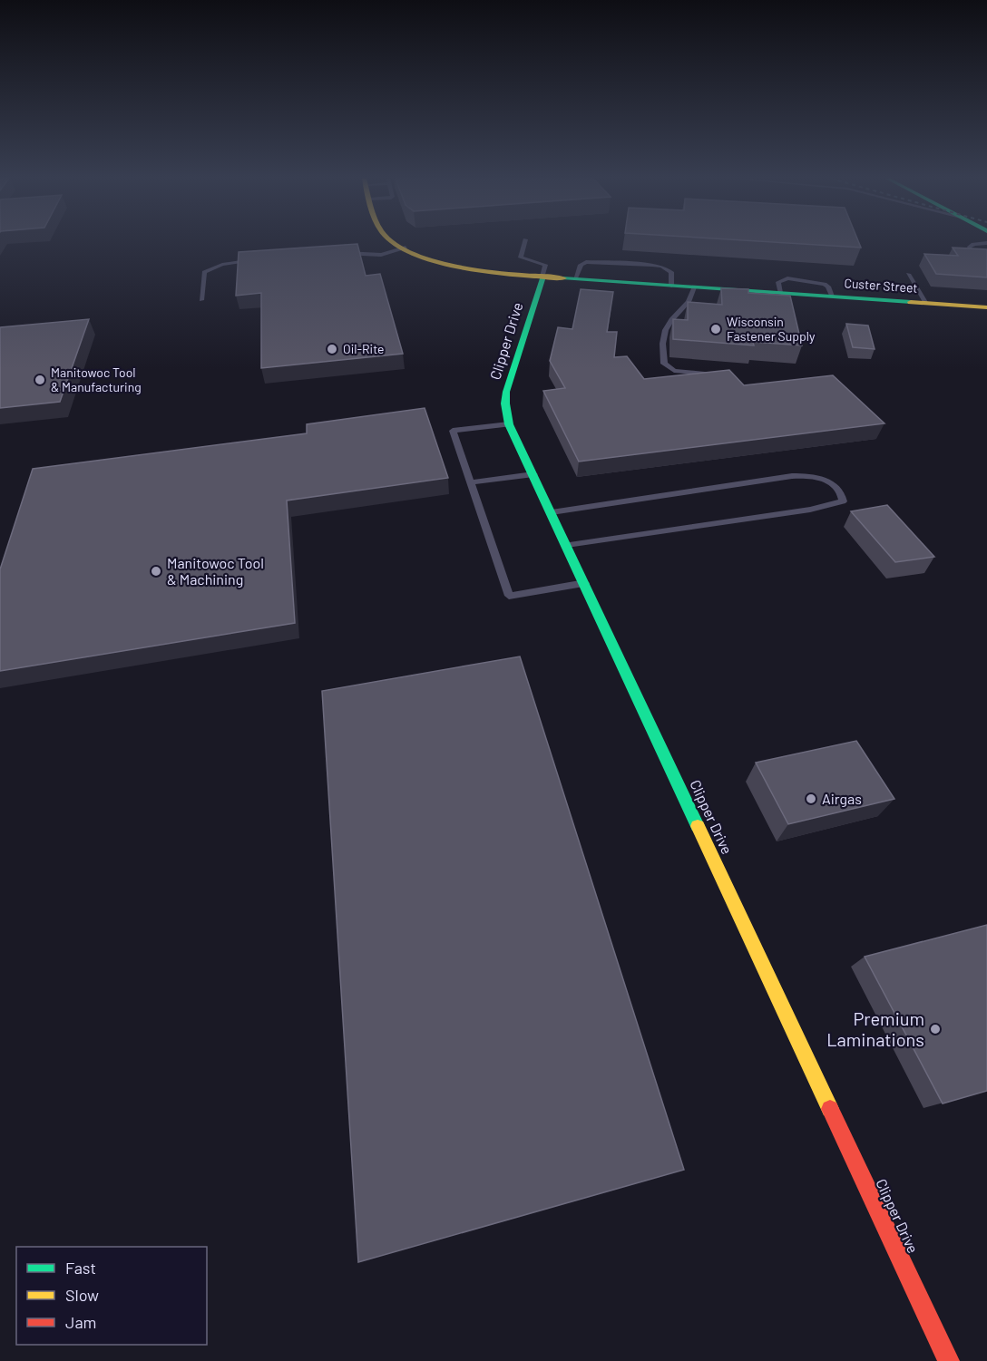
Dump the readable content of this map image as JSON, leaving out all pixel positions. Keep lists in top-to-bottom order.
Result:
{
  "streets": {
    "street": ["Custer Street", "Clipper Drive"]
  },
  "crossings": [
    ["Custer Street", "Clipper Drive"]
  ],
  "places": [
    "Wisconsin Fastener Supply",
    "Oil-Rite",
    "Manitowoc Tool & Manufacturing",
    "Manitowoc Tool & Machining",
    "Airgas",
    "Premium Laminations"
  ],
  "legend": ["Fast", "Slow", "Jam"]
}
